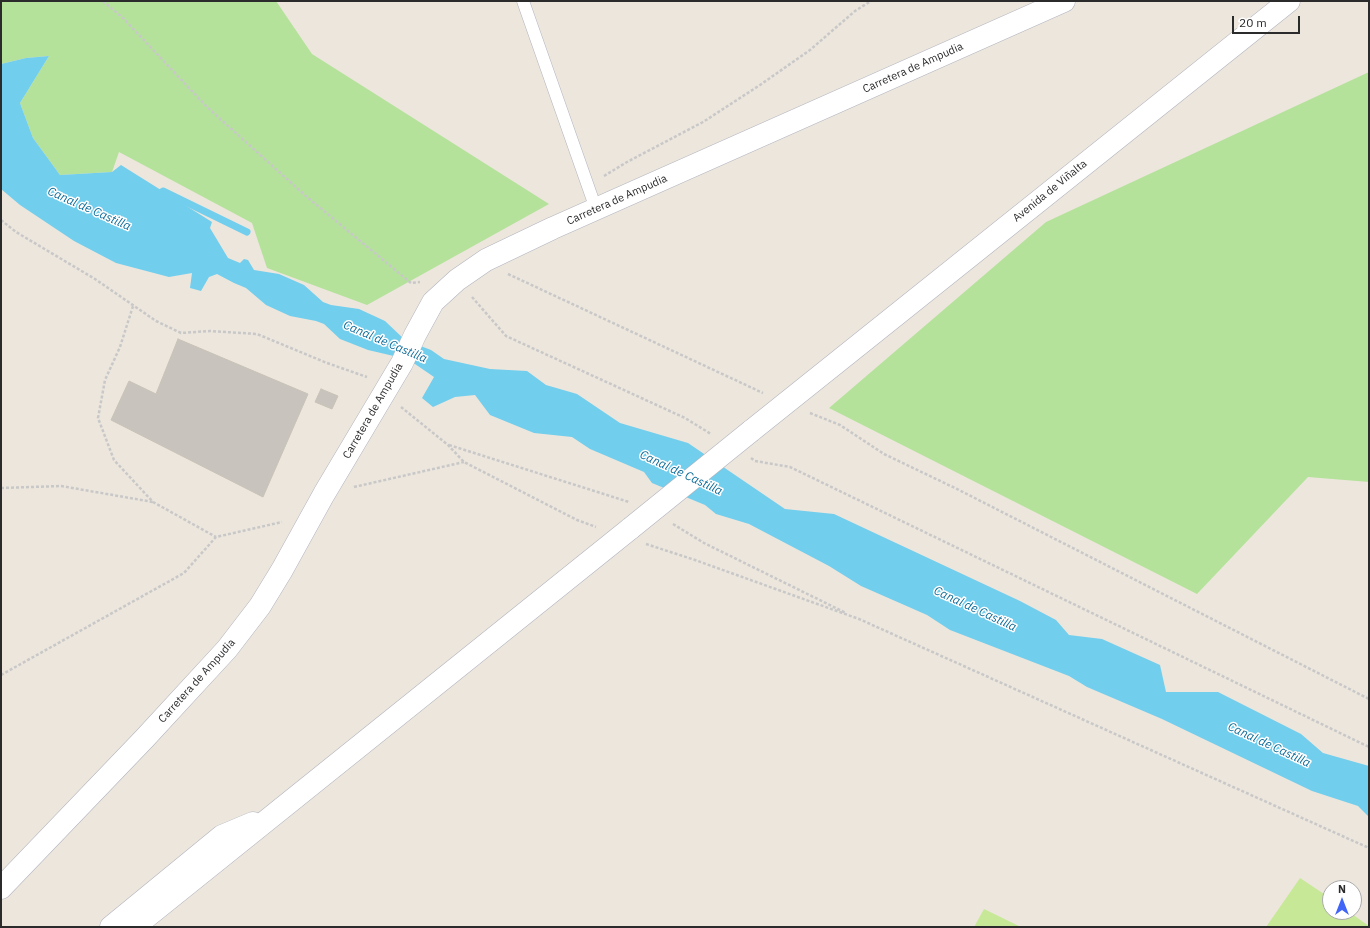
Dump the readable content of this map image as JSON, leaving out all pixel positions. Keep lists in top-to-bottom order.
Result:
{
  "streets": {
    "main road": ["Carretera de Ampudia", "Avenida de Viñalta"]
  },
  "water": ["Canal de Castilla"],
  "scale_bar": "20 m",
  "north": "top"
}
